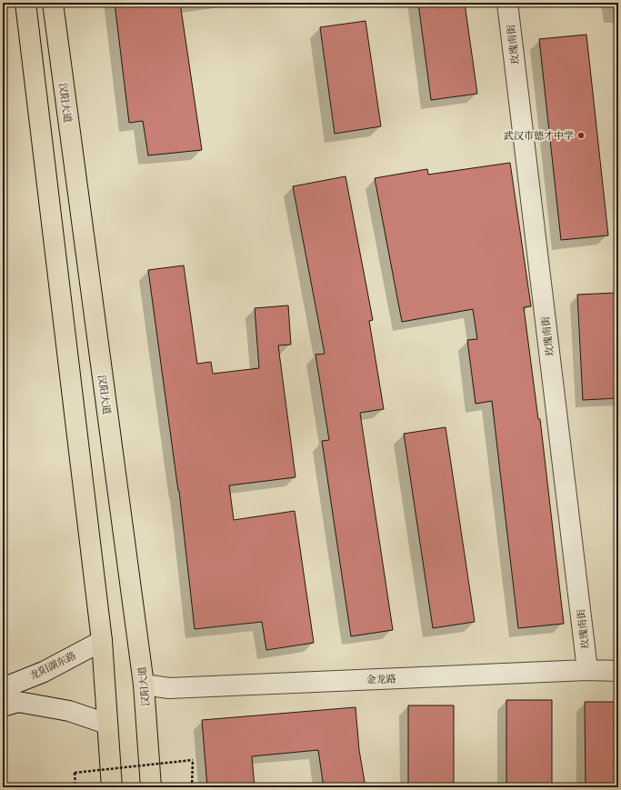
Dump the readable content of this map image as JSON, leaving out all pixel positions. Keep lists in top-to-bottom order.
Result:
{
  "streets": {
    "main road": ["汉阳大道"],
    "street": ["玫瑰南街", "龙阳湖东路", "金龙路"]
  },
  "crossings": [
    ["玫瑰南街", "金龙路"],
    ["汉阳大道", "金龙路"]
  ],
  "places": ["武汉市德才中学"]
}
